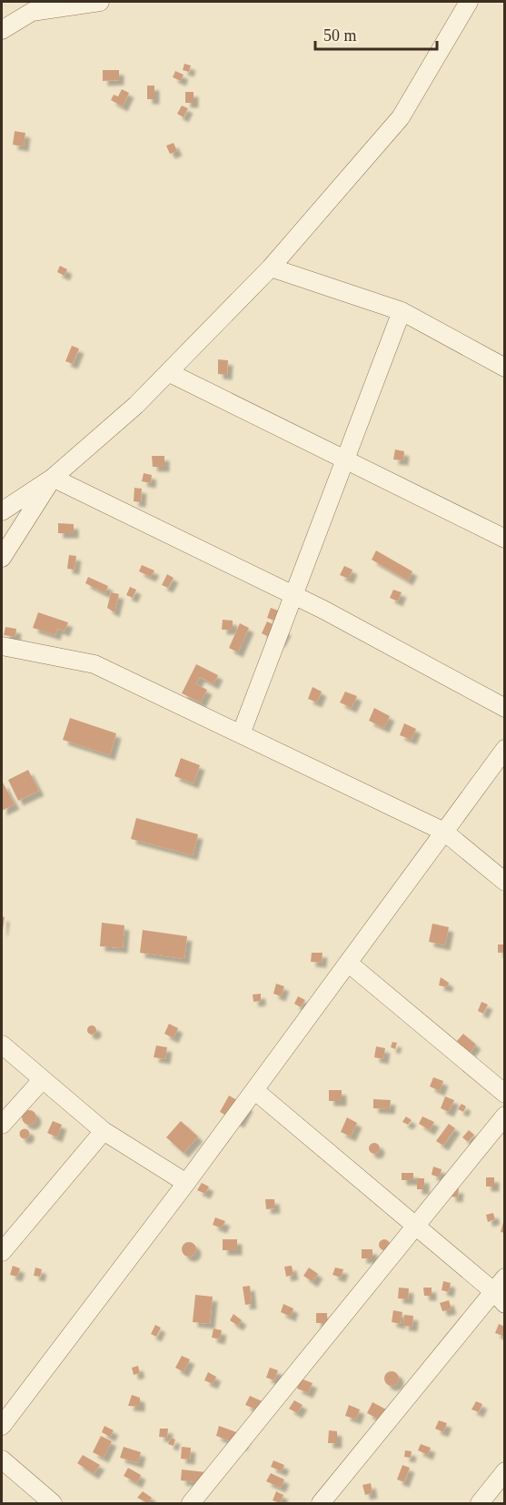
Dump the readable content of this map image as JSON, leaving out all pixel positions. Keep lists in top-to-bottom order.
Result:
{
  "scale_bar": "50 m"
}
